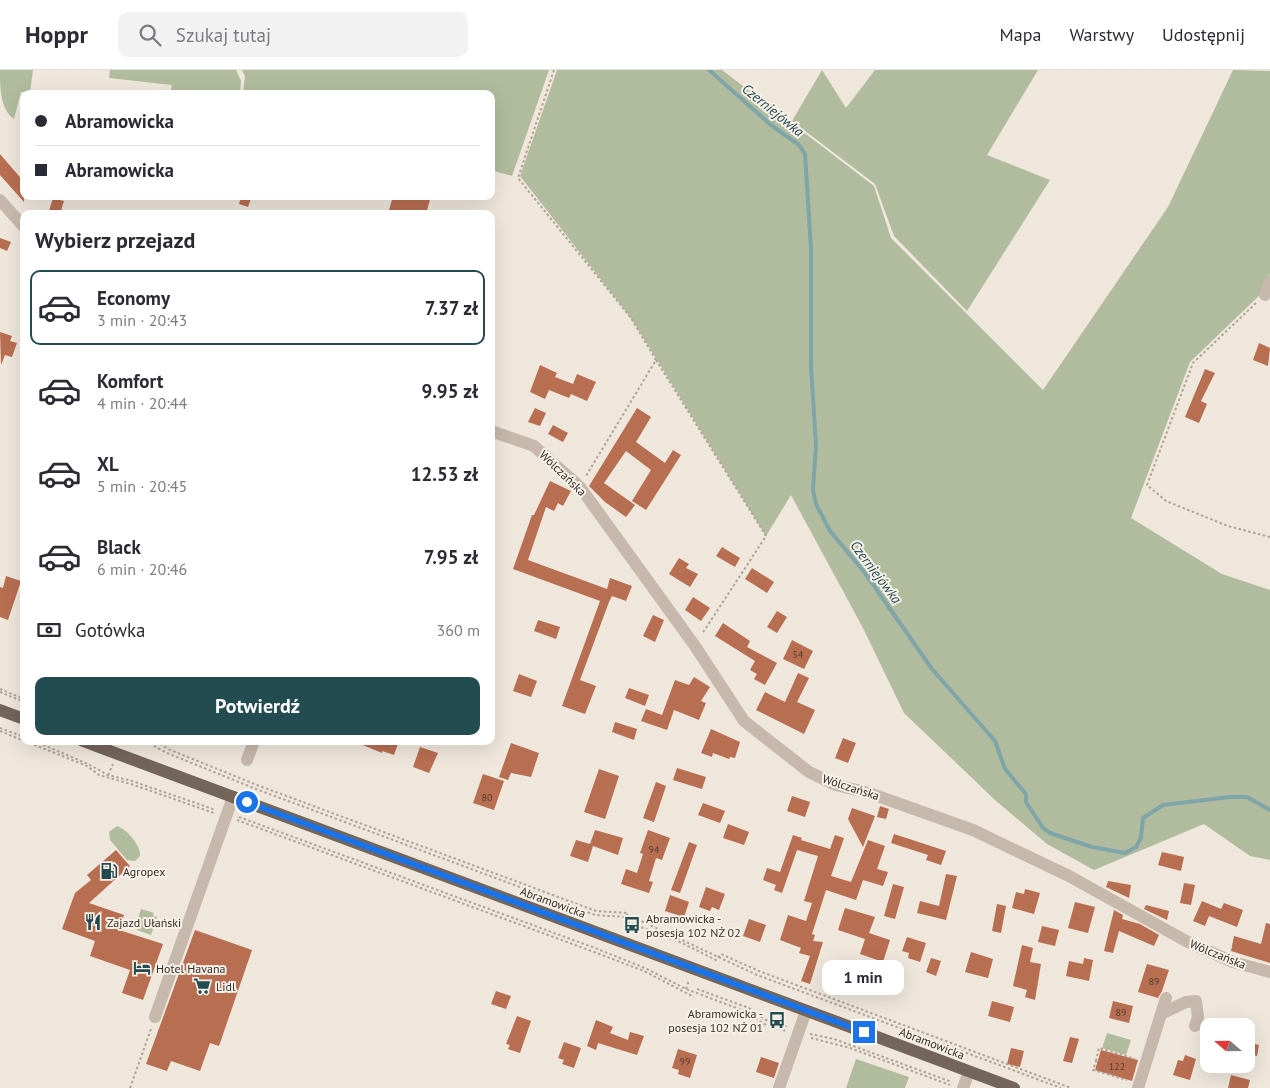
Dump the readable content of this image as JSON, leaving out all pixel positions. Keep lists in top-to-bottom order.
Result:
{
  "streets": {
    "main road": ["Abramowicka"],
    "street": ["Wólczańska"]
  },
  "water": ["Czerniejówka"],
  "places": {
    "fuel station": ["Agropex"],
    "restaurant": ["Zajazd Ułański"],
    "bus stop": ["Abramowicka - posesja 102 NŻ 02", "Abramowicka - posesja 102 NŻ 01"],
    "hotel": ["Hotel Havana"],
    "supermarket": ["Lidl"]
  },
  "house_numbers": [
    "54",
    "80",
    "94",
    "89",
    "89",
    "99",
    "122"
  ],
  "north": "left",
  "page": {
    "header": "Hoppr",
    "search": "Szukaj tutaj",
    "nav": ["Mapa", "Warstwy", "Udostępnij"],
    "banner": ["Abramowicka", "Abramowicka"],
    "heading": "Wybierz przejazd",
    "list": [
      {
        "name": "Economy",
        "note": "3 min · 20:43",
        "value": "7.37 zł"
      },
      {
        "name": "Komfort",
        "note": "4 min · 20:44",
        "value": "9.95 zł"
      },
      {
        "name": "XL",
        "note": "5 min · 20:45",
        "value": "12.53 zł"
      },
      {
        "name": "Black",
        "note": "6 min · 20:46",
        "value": "7.95 zł"
      }
    ],
    "pay": ["Gotówka", "360 m"],
    "buttons": "Potwierdź",
    "bubble": "1 min"
  }
}
